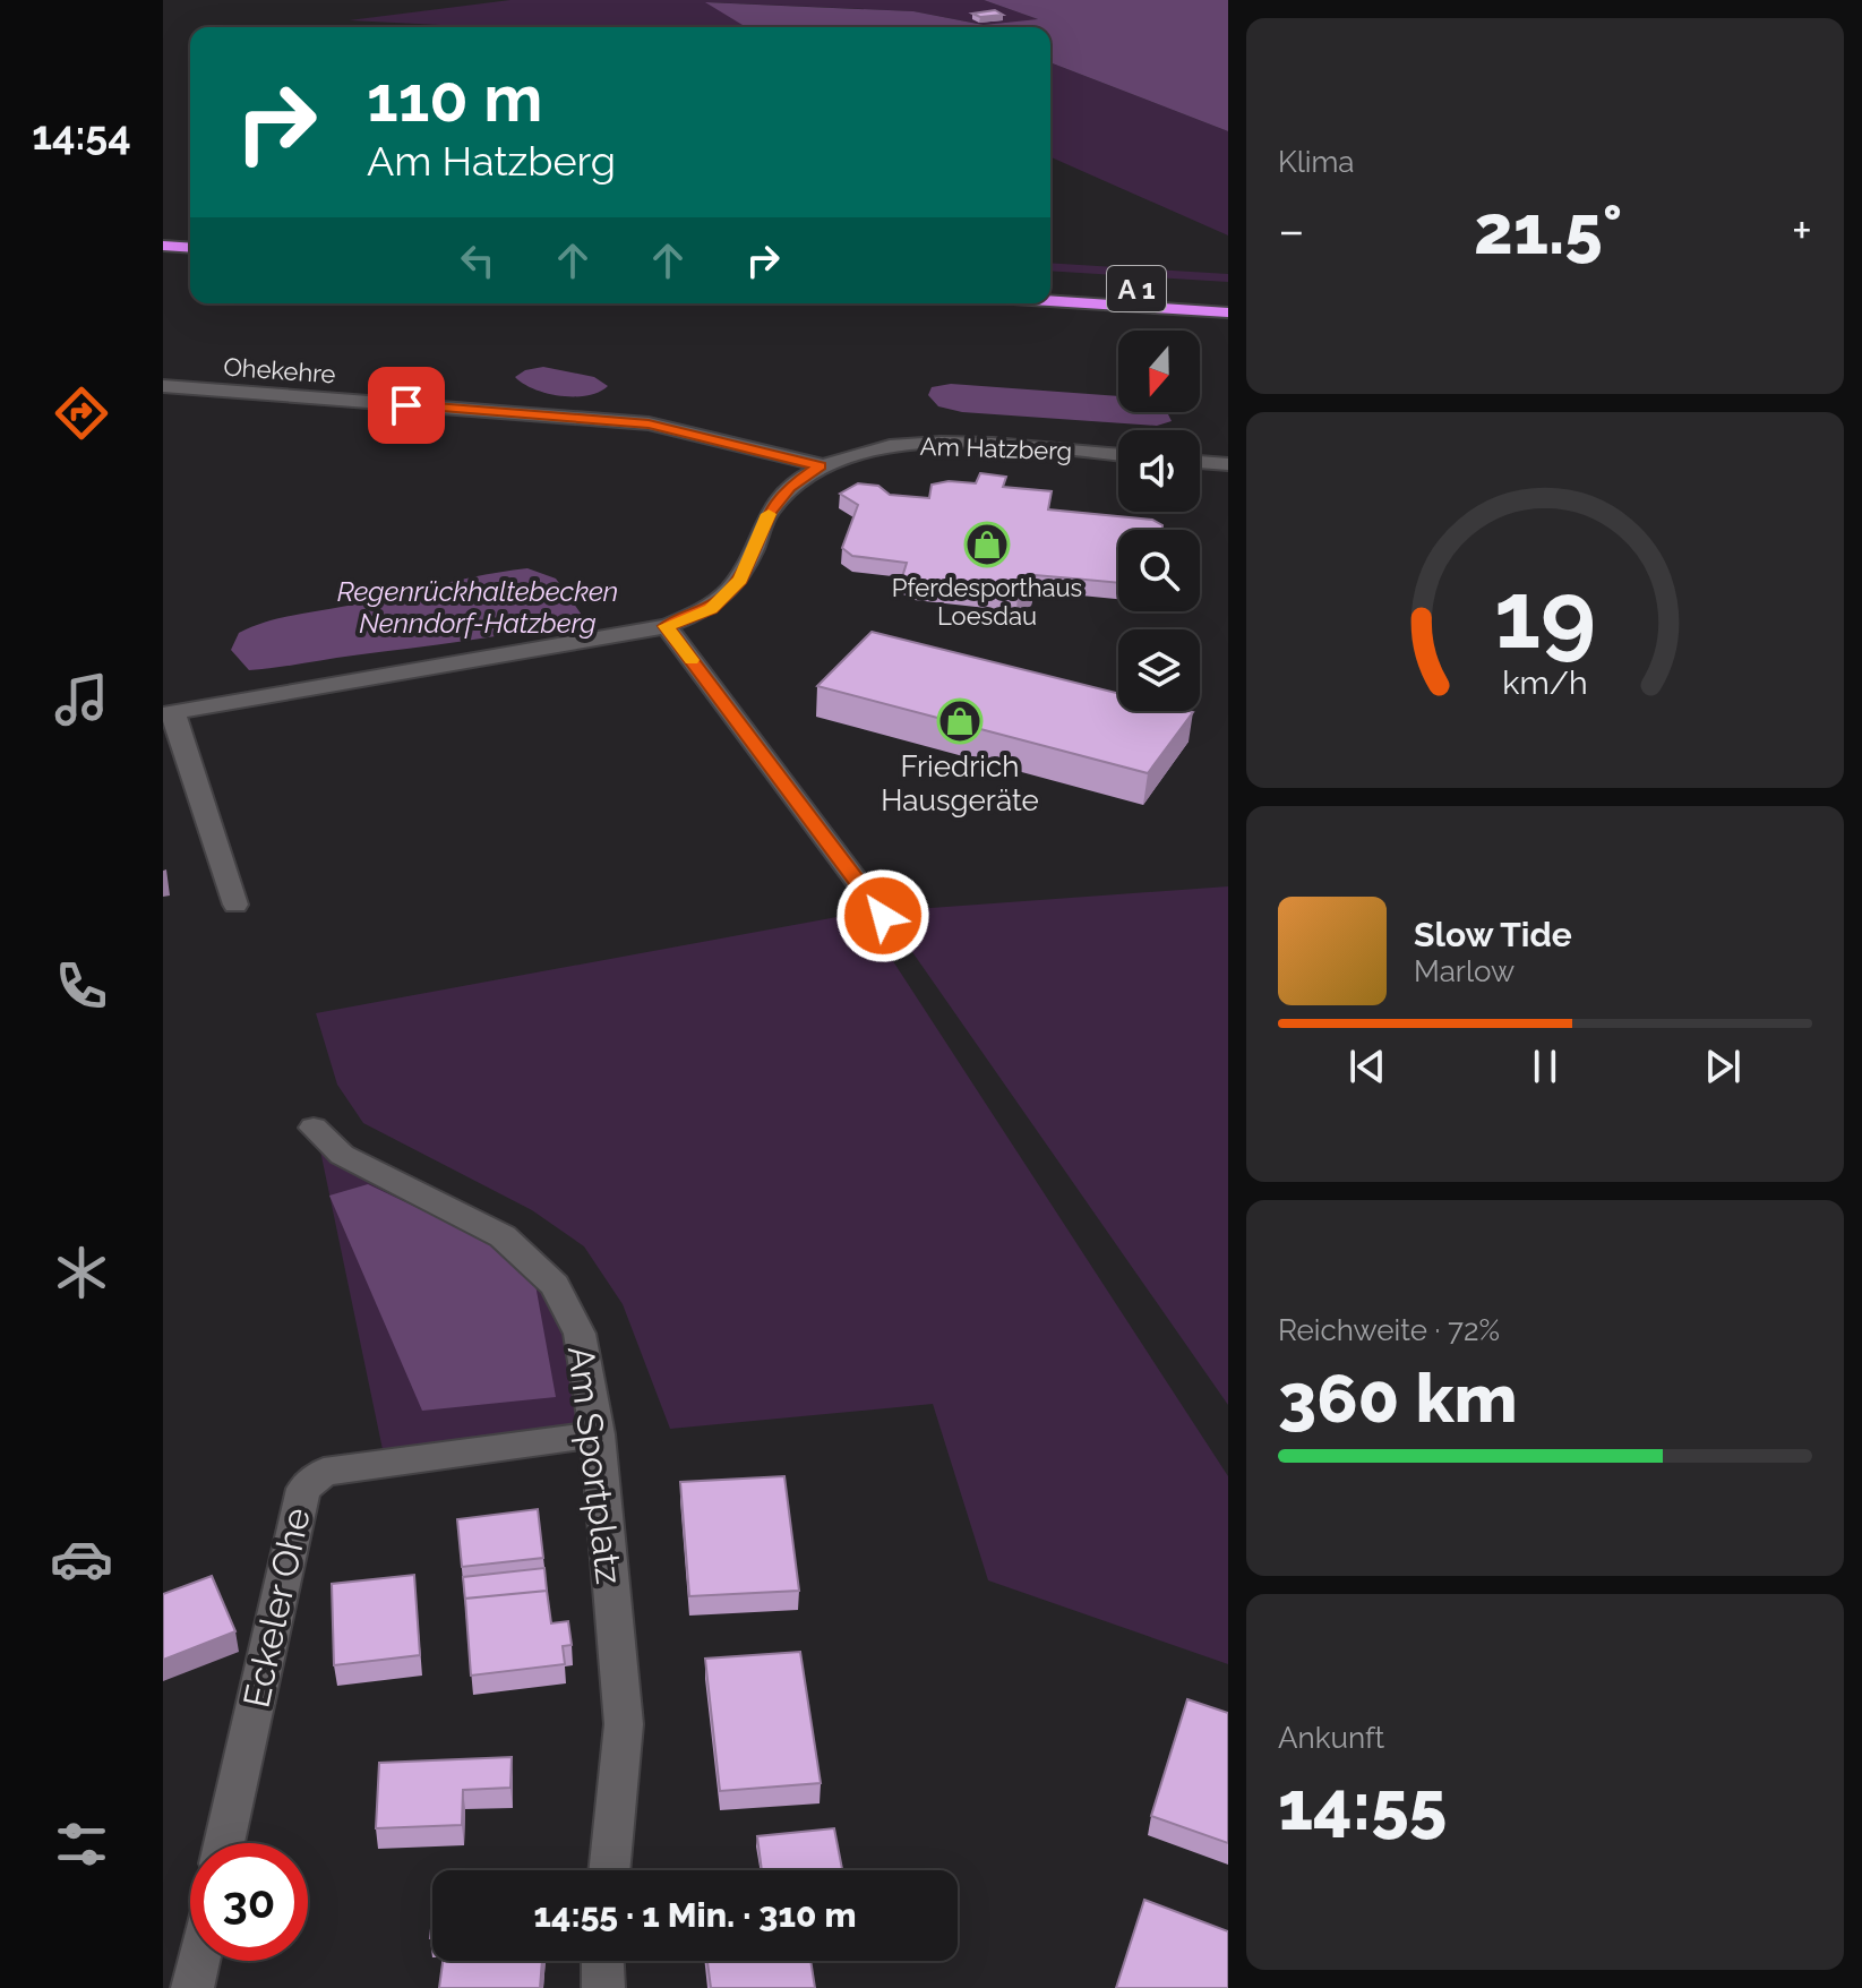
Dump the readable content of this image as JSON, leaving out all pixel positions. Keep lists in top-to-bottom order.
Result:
{
  "streets": {
    "highway": ["A 1"],
    "street": [
      "Ohekehre",
      "Am Hatzberg",
      "Am Sportplatz",
      "Eckeler Ohe"
    ]
  },
  "crossings": [
    ["Ohekehre", "Am Hatzberg"],
    ["Am Sportplatz", "Eckeler Ohe"]
  ],
  "water": ["Regenrückhaltebecken Nenndorf-Hatzberg"],
  "places": {
    "shop": ["Pferdesporthaus Loesdau", "Friedrich Hausgeräte"]
  },
  "north": "bottom",
  "page": {
    "tabs": "14:54",
    "tile": [
      "Klima",
      ["Reichweite · 72%", "360 km"],
      ["Ankunft", "14:55"]
    ],
    "turn": ["110 m", "Am Hatzberg"],
    "heat": ["−", "21.5°", "+"],
    "song": ["Slow Tide", "Marlow"],
    "limit": "30",
    "trip": "14:55 · 1 Min. · 310 m",
    "gauge": ["19", "km/h"]
  }
}
